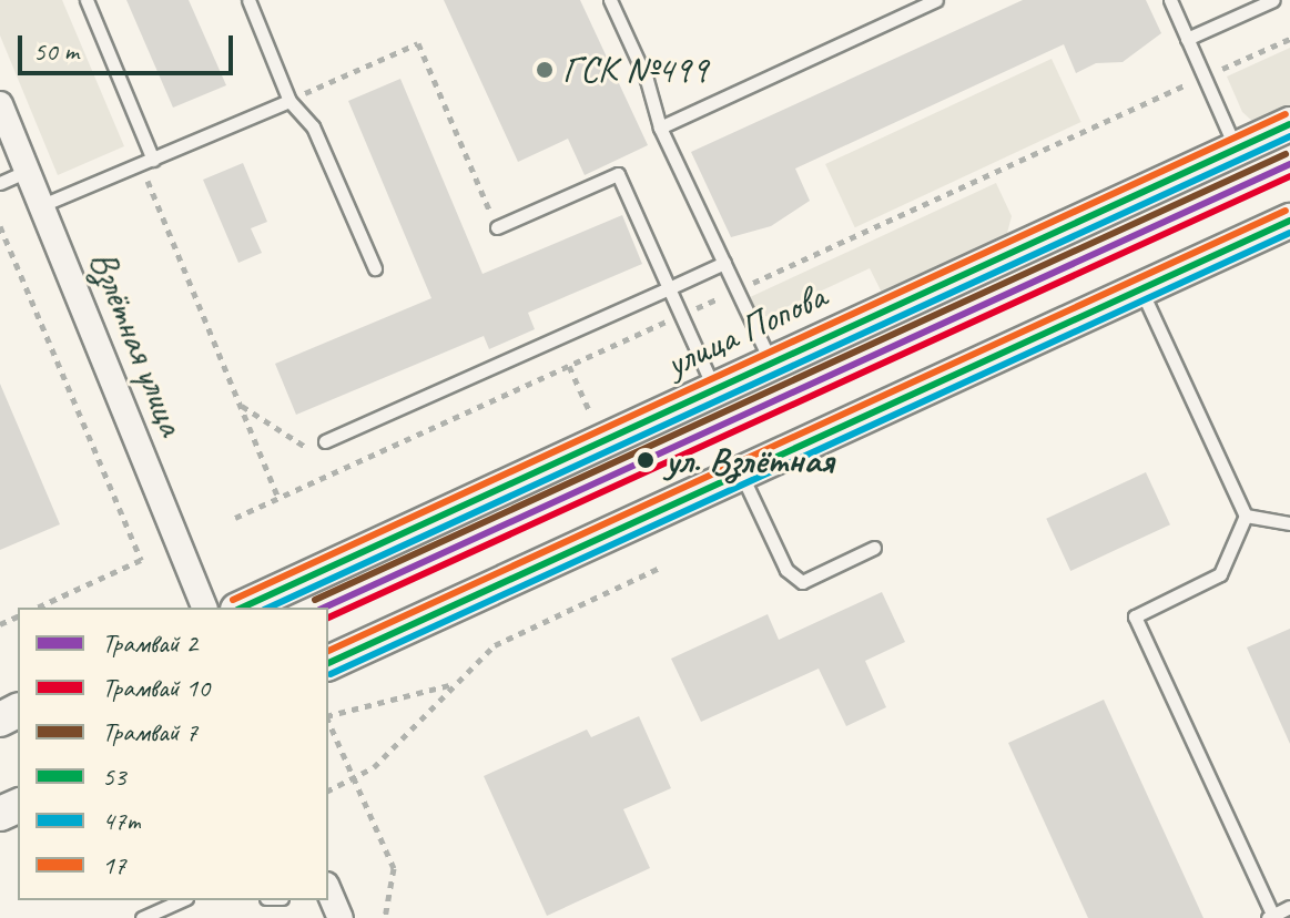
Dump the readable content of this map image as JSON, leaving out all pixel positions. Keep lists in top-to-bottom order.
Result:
{
  "streets": {
    "main road": ["улица Попова"],
    "street": ["Взлётная улица"]
  },
  "places": ["ГСК №499", "ул. Взлётная"],
  "lines": [
    "transit line 17",
    "transit line 53",
    "transit line 47т",
    "tram line 7",
    "tram line 2",
    "tram line 10"
  ],
  "legend": [
    "Трамвай 2",
    "Трамвай 10",
    "Трамвай 7",
    "53",
    "47т",
    "17"
  ],
  "scale_bar": "50 m"
}
